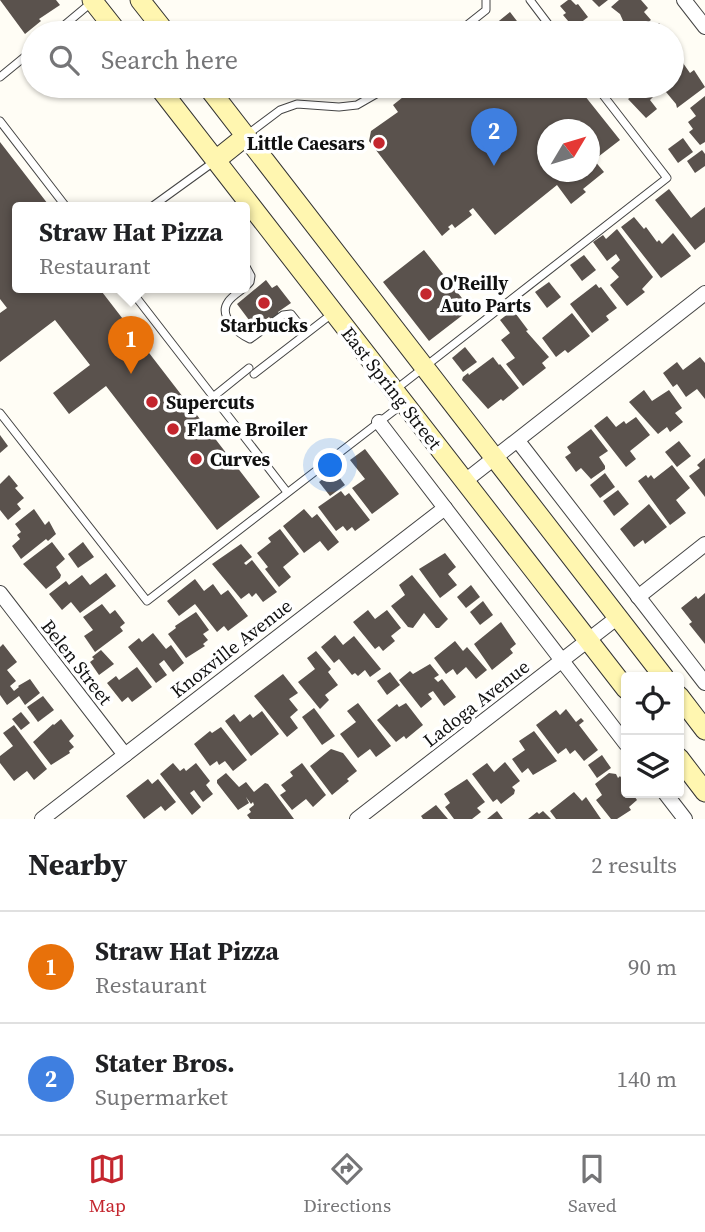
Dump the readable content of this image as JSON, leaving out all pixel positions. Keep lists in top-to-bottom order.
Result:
{
  "streets": {
    "main road": ["East Spring Street"],
    "street": ["Knoxville Avenue", "Belen Street", "Ladoga Avenue"]
  },
  "crossings": [
    ["East Spring Street", "Knoxville Avenue"],
    ["East Spring Street", "Ladoga Avenue"],
    ["Knoxville Avenue", "Belen Street"]
  ],
  "places": [
    "Little Caesars",
    "O'Reilly Auto Parts",
    "Starbucks",
    "Supercuts",
    "Flame Broiler",
    "Curves"
  ],
  "north": "top right",
  "page": {
    "search": "Search here",
    "pins": ["2", "1"],
    "popup": ["Straw Hat Pizza", "Restaurant"],
    "heading": ["Nearby", "2 results"],
    "list": [
      {
        "mark": "1",
        "name": "Straw Hat Pizza",
        "note": "Restaurant",
        "value": "90 m"
      },
      {
        "mark": "2",
        "name": "Stater Bros.",
        "note": "Supermarket",
        "value": "140 m"
      }
    ],
    "nav": ["Map", "Directions", "Saved"]
  }
}
